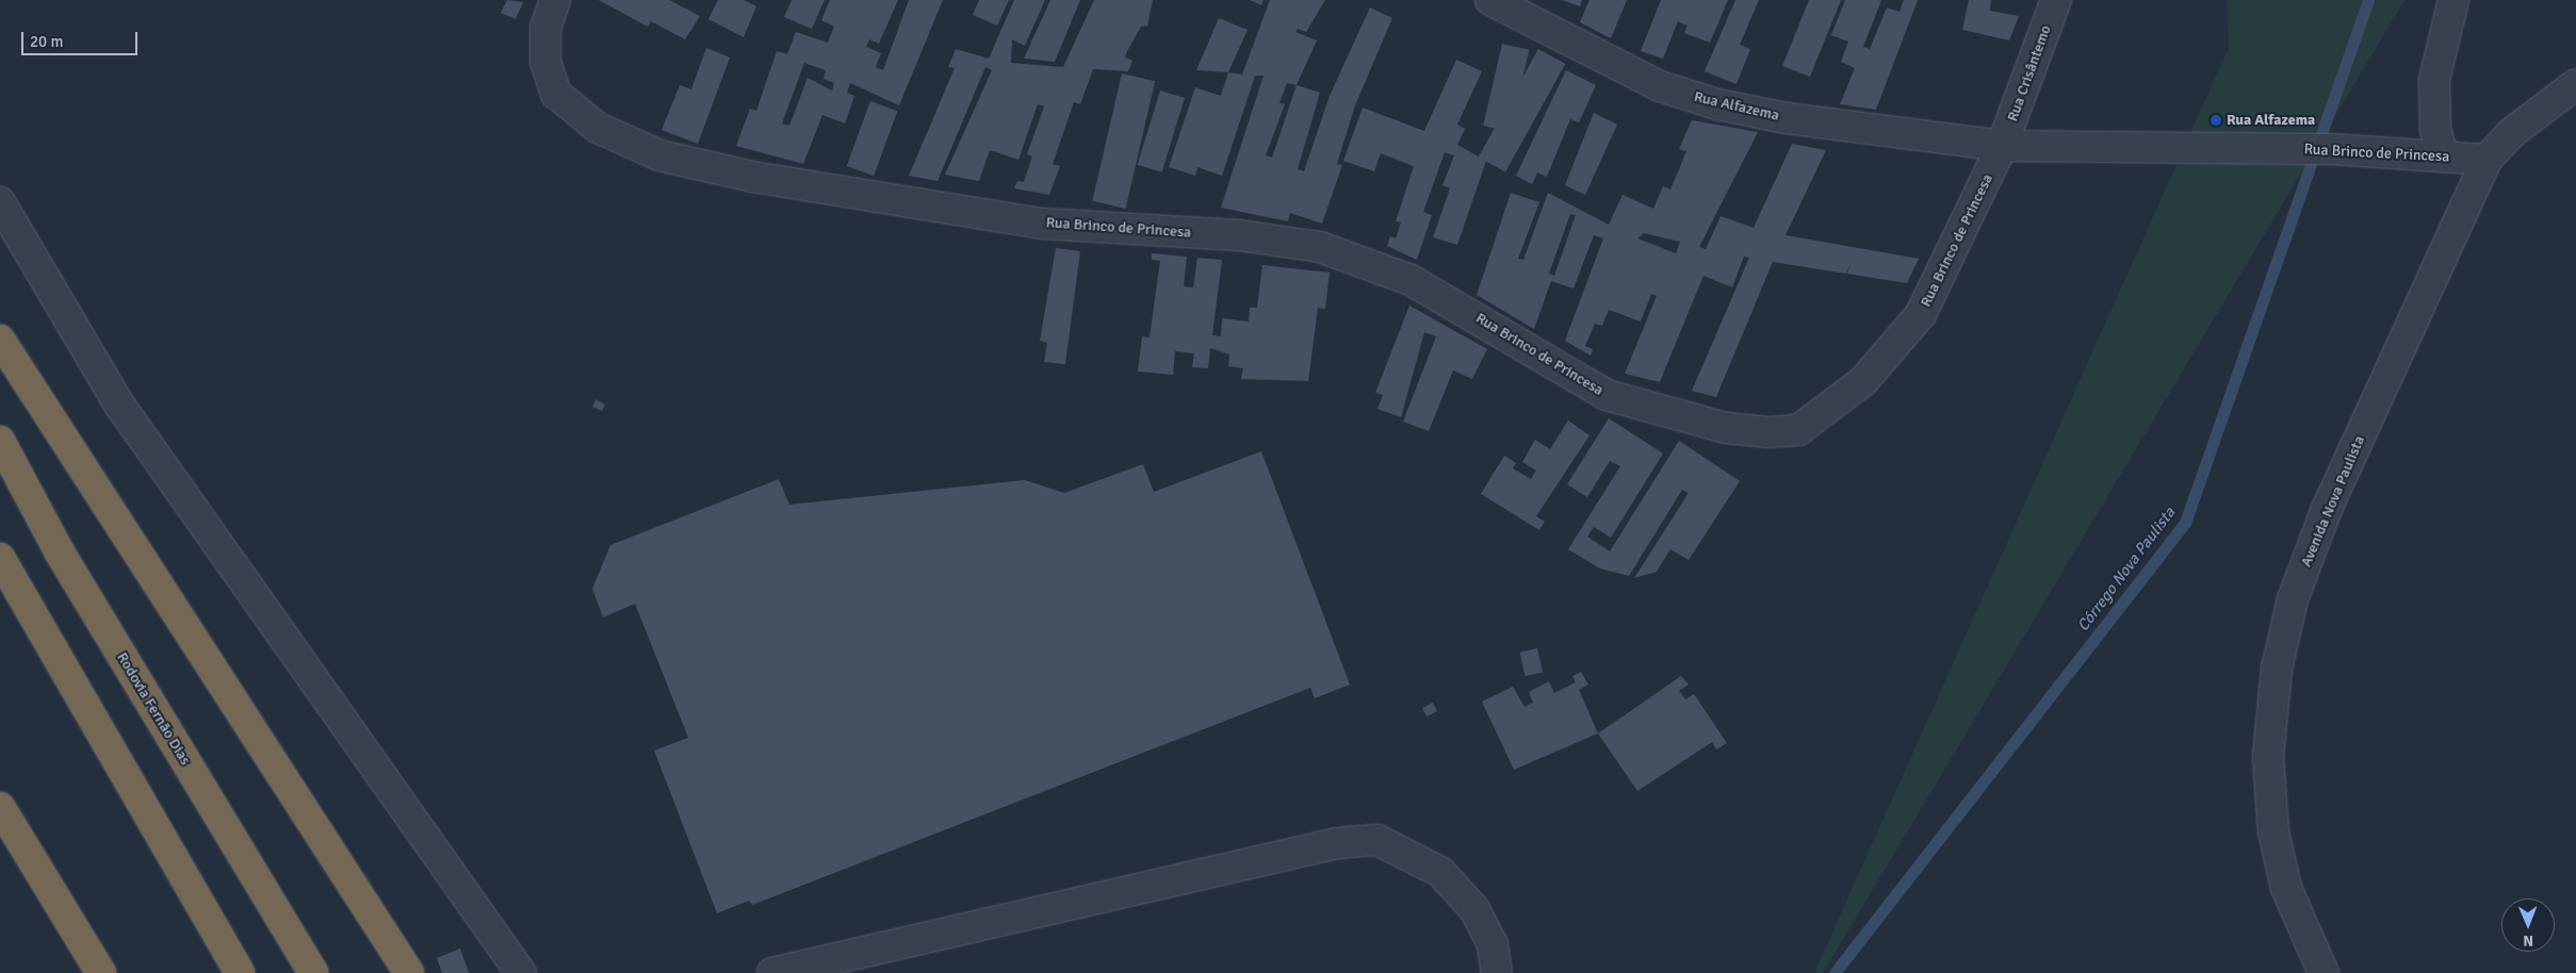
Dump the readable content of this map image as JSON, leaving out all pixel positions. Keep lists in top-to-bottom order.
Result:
{
  "streets": {
    "highway": ["Rodovia Fernão Dias"],
    "street": [
      "Rua Crisântemo",
      "Rua Alfazema",
      "Rua Brinco de Princesa",
      "Avenida Nova Paulista"
    ]
  },
  "crossings": [
    ["Rua Crisântemo", "Rua Alfazema"],
    ["Rua Crisântemo", "Rua Brinco de Princesa"],
    ["Rua Alfazema", "Rua Brinco de Princesa"],
    ["Rua Brinco de Princesa", "Avenida Nova Paulista"]
  ],
  "water": ["Córrego Nova Paulista"],
  "places": ["Rua Alfazema"],
  "scale_bar": "20 m",
  "north": "bottom"
}
